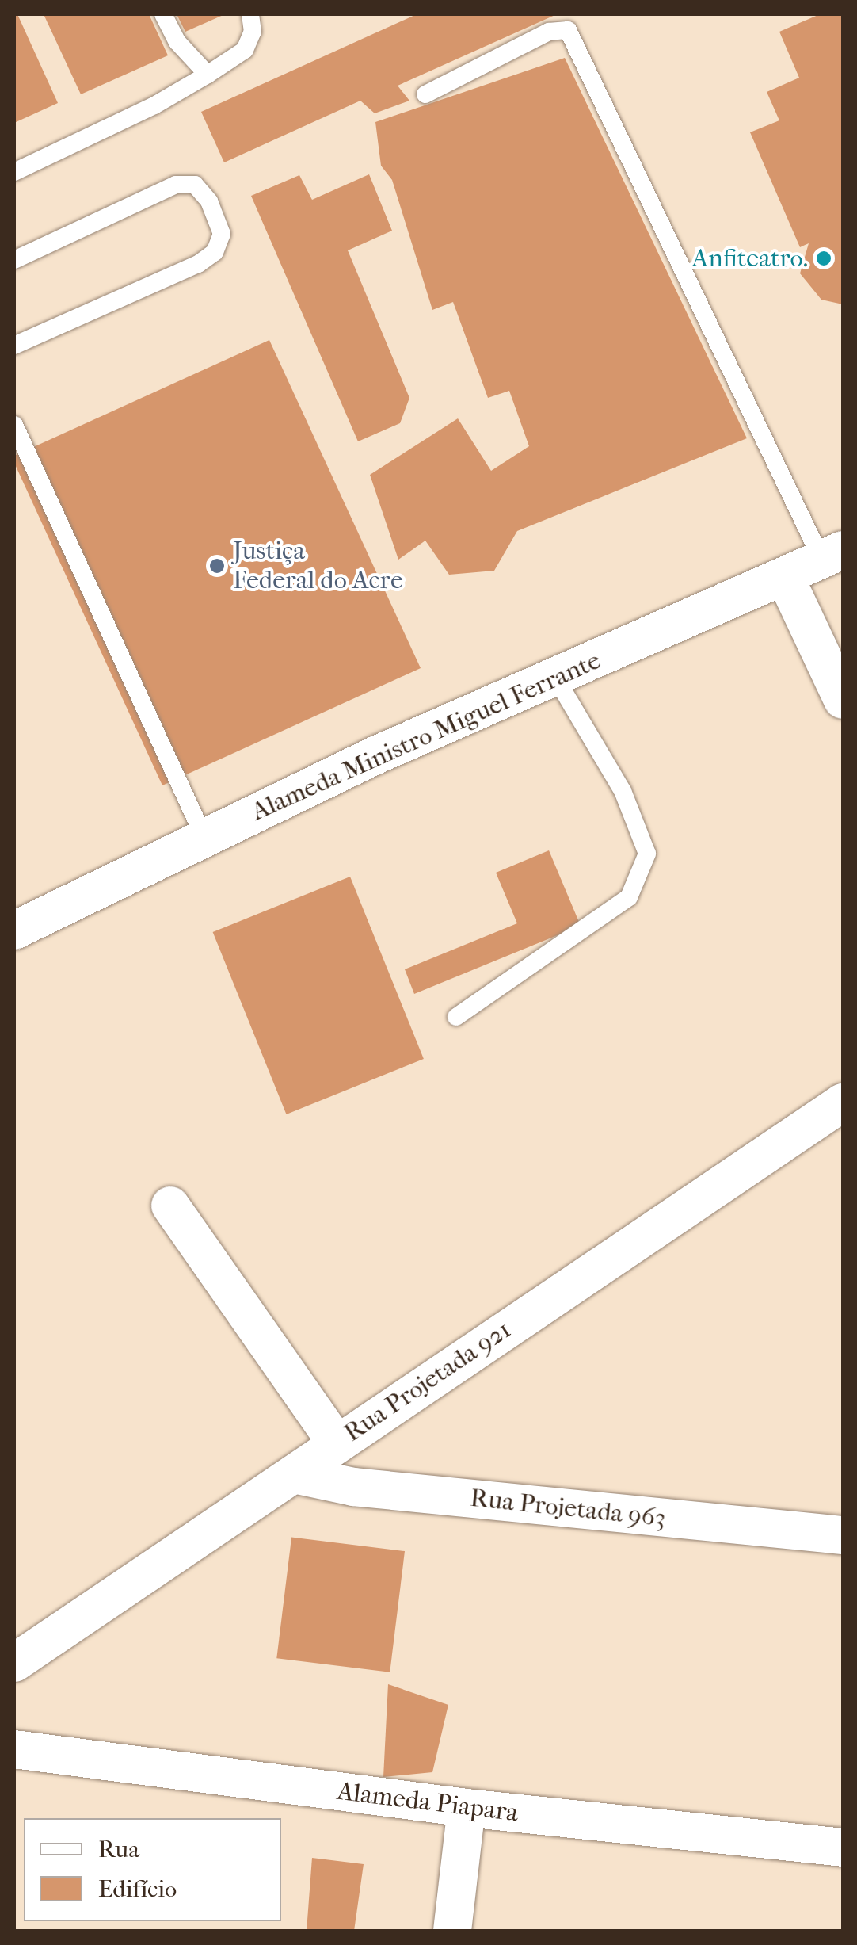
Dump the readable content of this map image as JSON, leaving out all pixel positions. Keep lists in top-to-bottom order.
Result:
{
  "streets": {
    "street": [
      "Alameda Ministro Miguel Ferrante",
      "Rua Projetada 921",
      "Rua Projetada 963",
      "Alameda Piapara"
    ]
  },
  "crossings": [
    ["Rua Projetada 921", "Rua Projetada 963"]
  ],
  "places": ["Anfiteatro.", "Justiça Federal do Acre"],
  "legend": ["Rua", "Edifício"]
}
